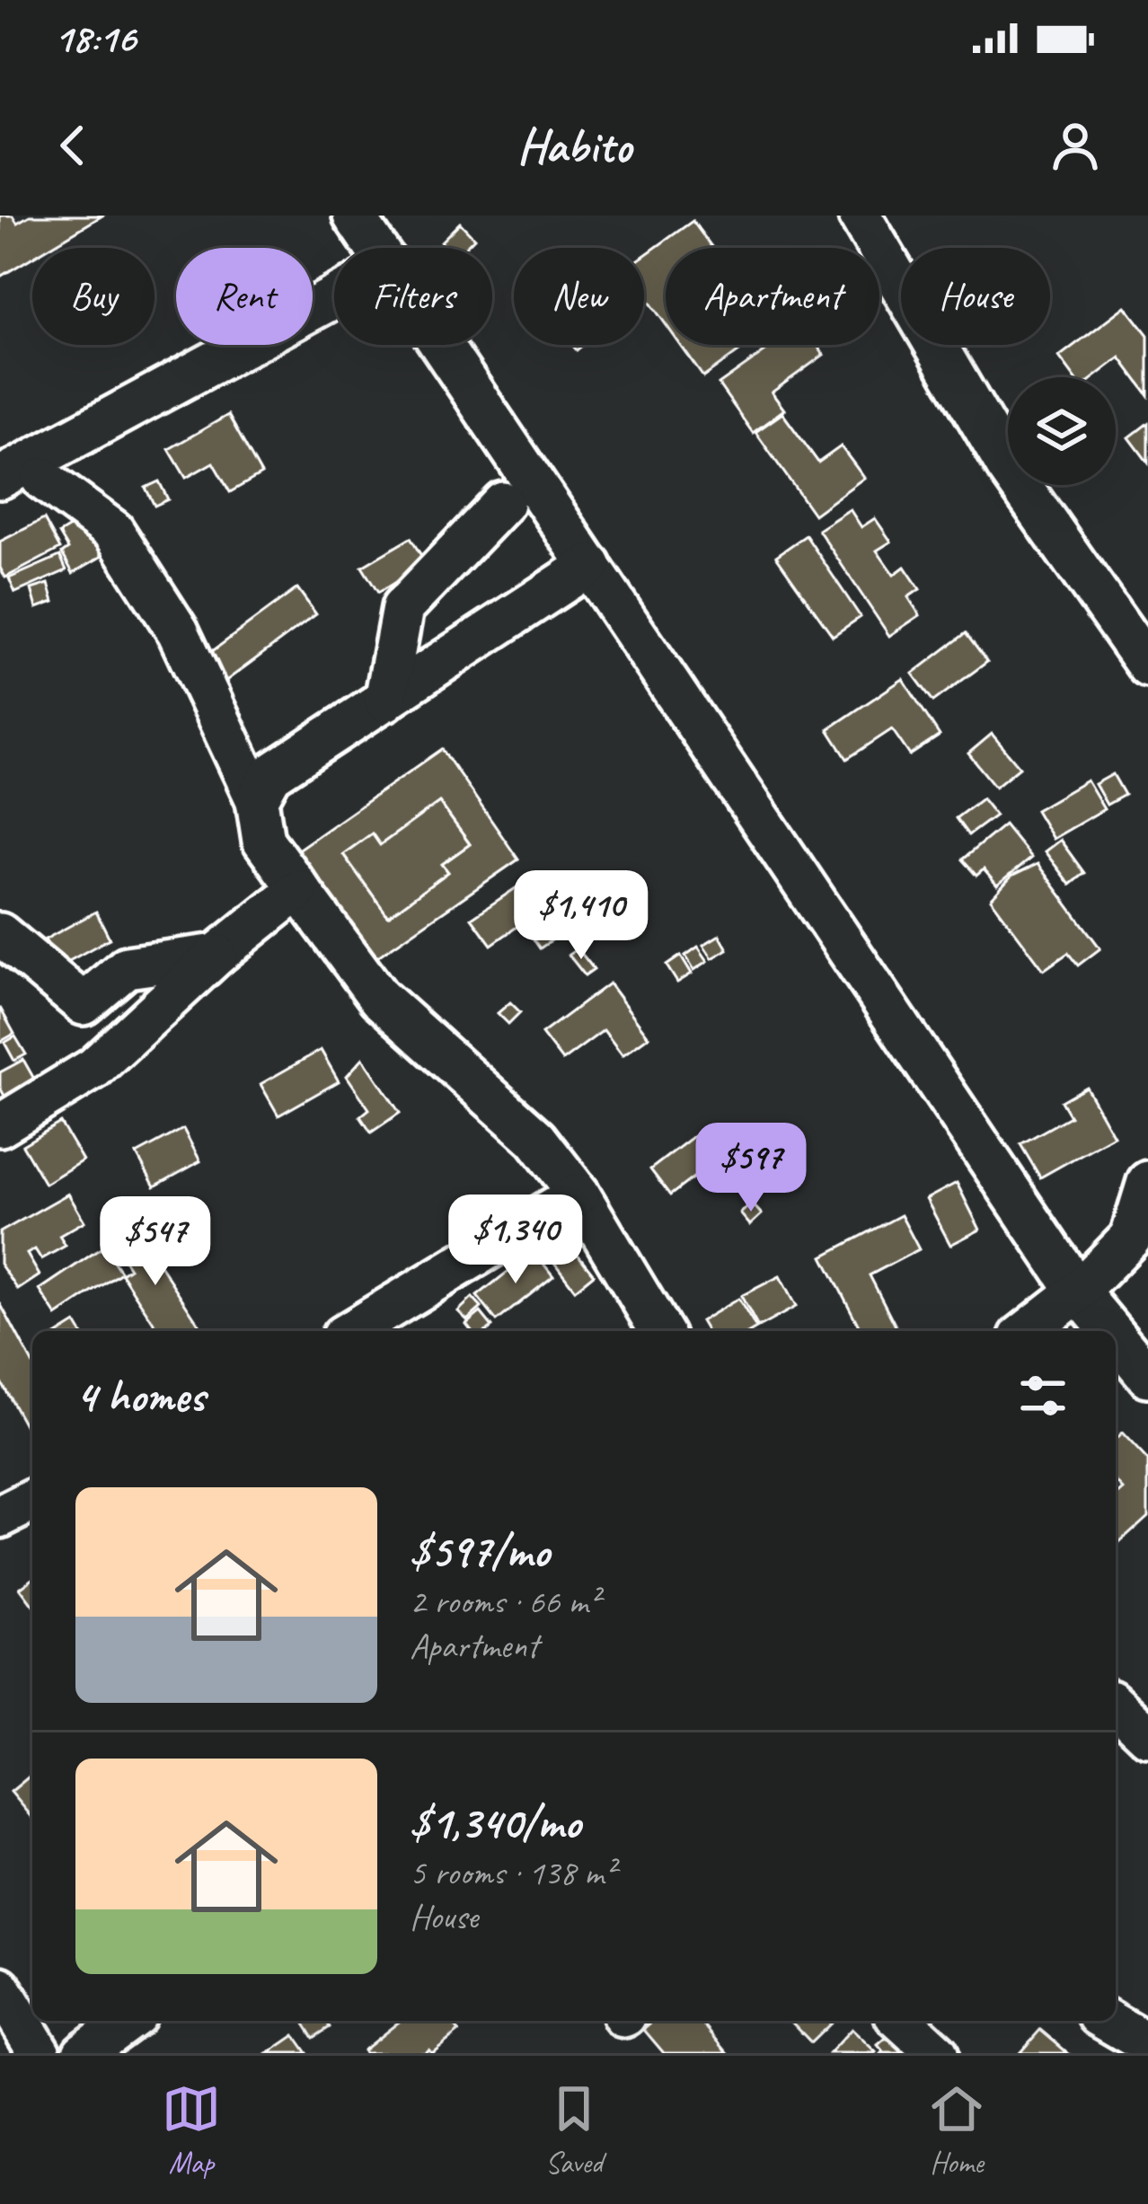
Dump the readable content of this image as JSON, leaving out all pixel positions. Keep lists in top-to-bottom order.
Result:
{
  "page": {
    "status": "18:16",
    "header": "Habito",
    "chip": [
      "Buy",
      "Rent",
      "Filters",
      "New",
      "Apartment",
      "House"
    ],
    "price": [
      "$1,410",
      "$597",
      "$1,340",
      "$547"
    ],
    "heading": "4 homes",
    "list": [
      {
        "name": "$597/mo",
        "note": "2 rooms · 66 m² · Apartment"
      },
      {
        "name": "$1,340/mo",
        "note": "5 rooms · 138 m² · House"
      }
    ],
    "tabs": ["Map", "Saved", "Home"]
  }
}
